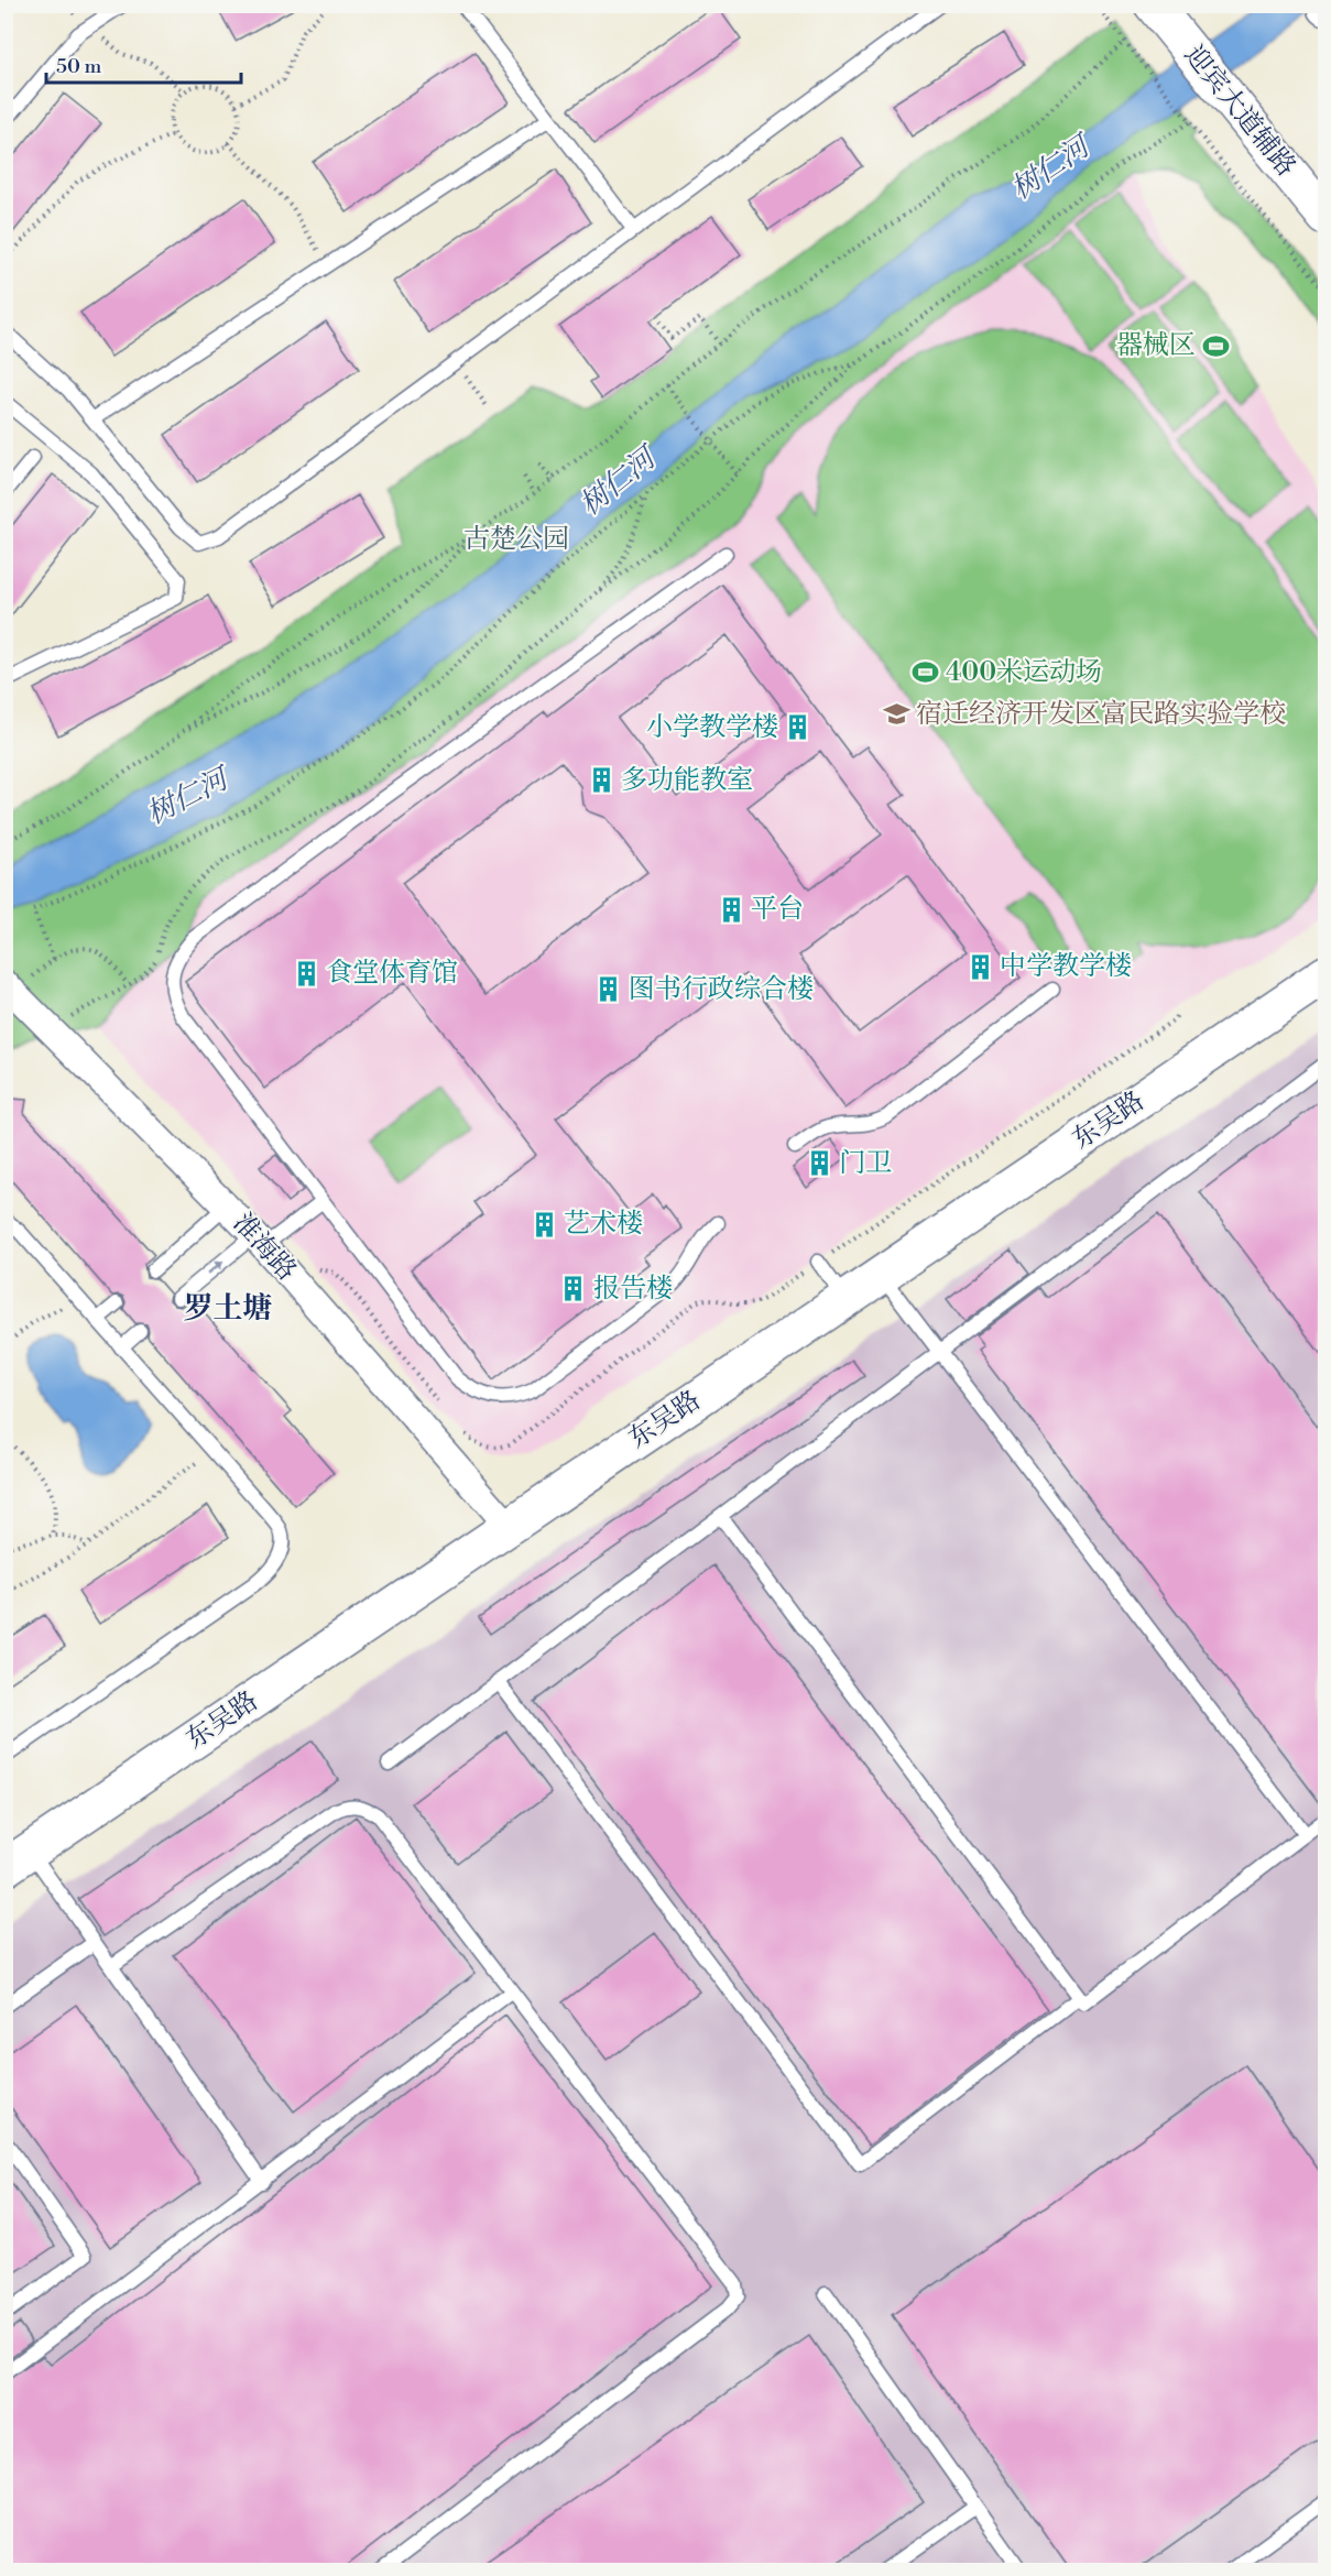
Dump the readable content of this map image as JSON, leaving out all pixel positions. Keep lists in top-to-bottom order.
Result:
{
  "streets": {
    "street": ["迎宾大道辅路", "东吴路", "淮海路"]
  },
  "crossings": [
    ["东吴路", "淮海路"]
  ],
  "districts": ["罗土塘"],
  "water": ["树仁河"],
  "parks": ["古楚公园"],
  "places": {
    "sports": ["器械区", "400米运动场"],
    "school or university": ["宿迁经济开发区富民路实验学校"],
    "building": [
      "小学教学楼",
      "多功能教室",
      "平台",
      "中学教学楼",
      "食堂体育馆",
      "图书行政综合楼",
      "门卫",
      "艺术楼",
      "报告楼"
    ]
  },
  "scale_bar": "50 m"
}
